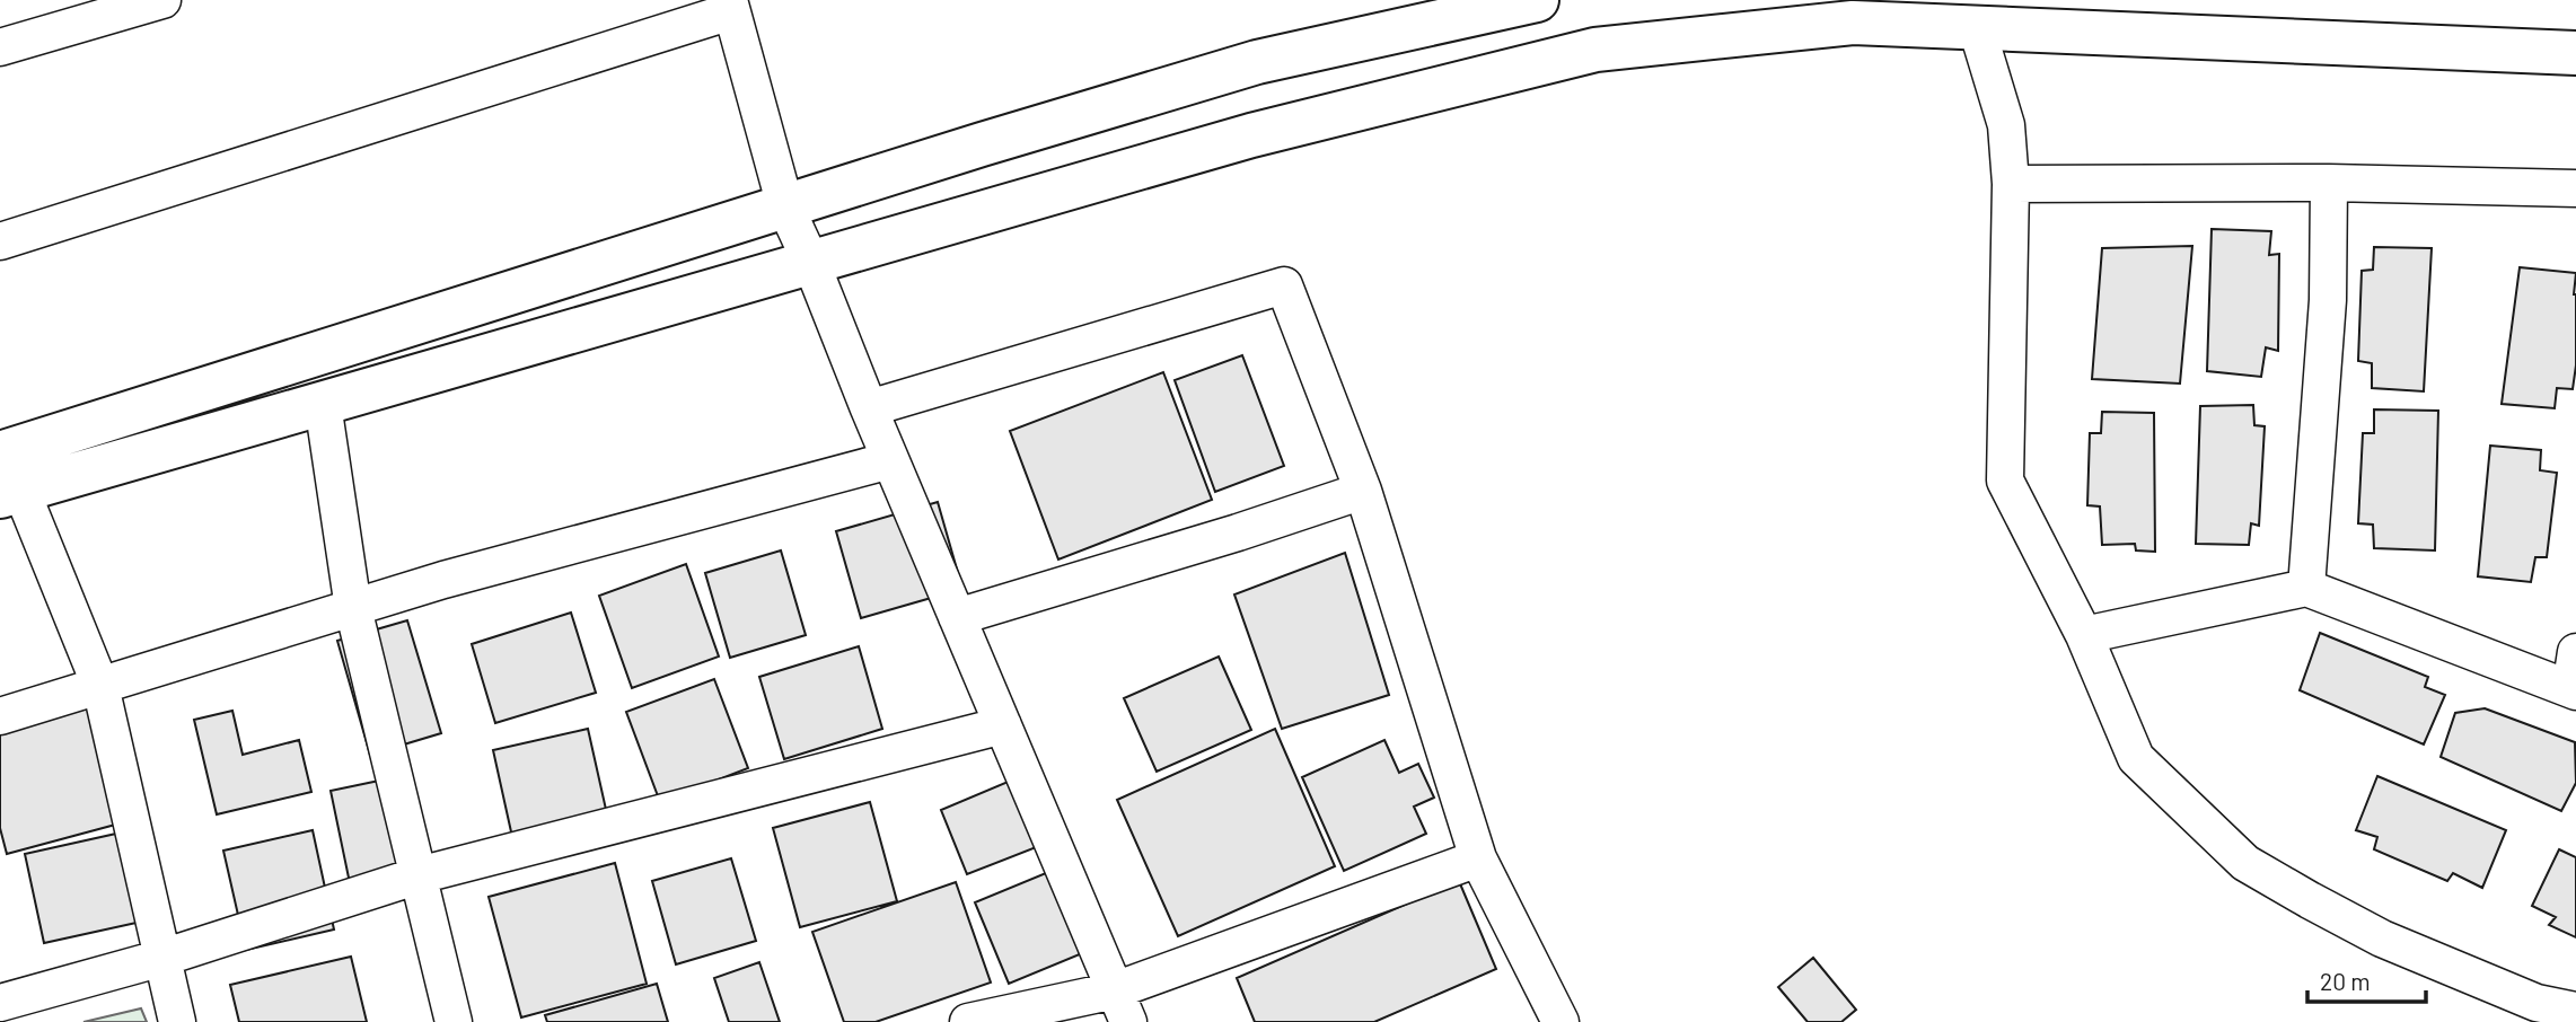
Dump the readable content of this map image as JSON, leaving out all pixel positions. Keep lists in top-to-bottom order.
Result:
{
  "scale_bar": "20 m"
}
